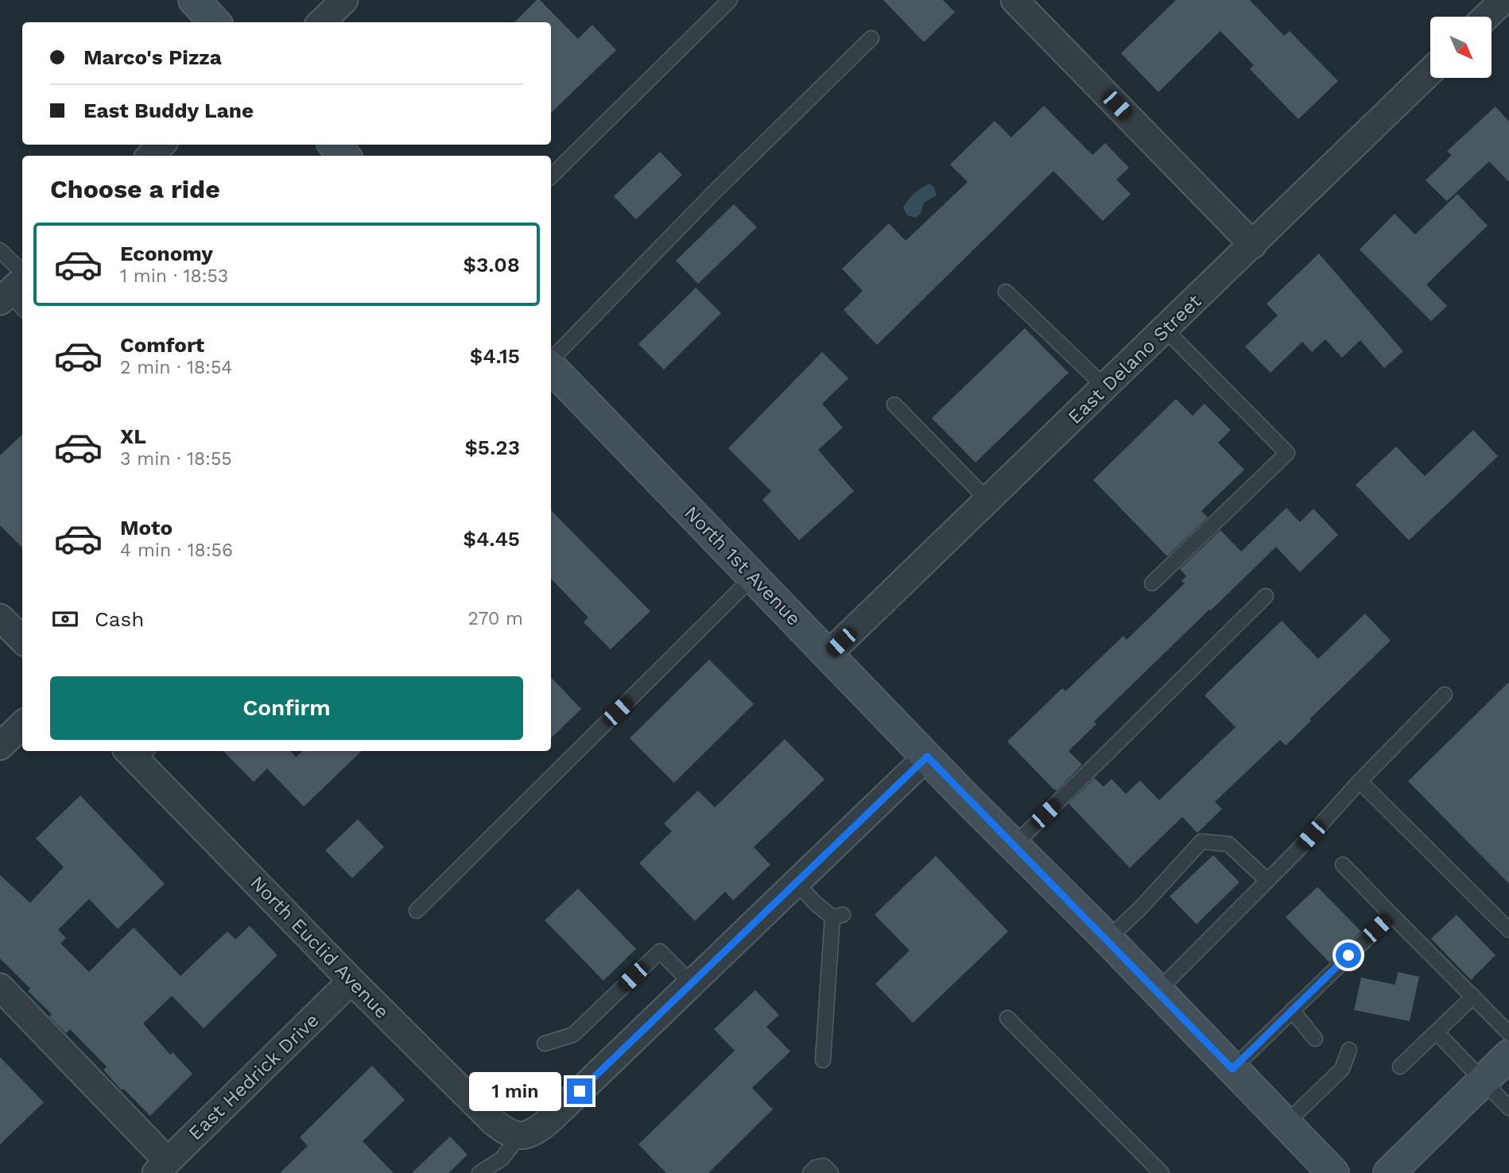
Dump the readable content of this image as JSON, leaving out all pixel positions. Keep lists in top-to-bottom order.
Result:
{
  "streets": {
    "main road": ["North 1st Avenue"],
    "street": ["East Delano Street", "North Euclid Avenue", "East Hedrick Drive"]
  },
  "crossings": [
    ["East Delano Street", "North 1st Avenue"],
    ["North Euclid Avenue", "East Hedrick Drive"]
  ],
  "north": "bottom right",
  "page": {
    "banner": ["Marco's Pizza", "East Buddy Lane"],
    "heading": "Choose a ride",
    "list": [
      {
        "name": "Economy",
        "note": "1 min · 18:53",
        "value": "$3.08"
      },
      {
        "name": "Comfort",
        "note": "2 min · 18:54",
        "value": "$4.15"
      },
      {
        "name": "XL",
        "note": "3 min · 18:55",
        "value": "$5.23"
      },
      {
        "name": "Moto",
        "note": "4 min · 18:56",
        "value": "$4.45"
      }
    ],
    "pay": ["Cash", "270 m"],
    "buttons": "Confirm",
    "bubble": "1 min"
  }
}
